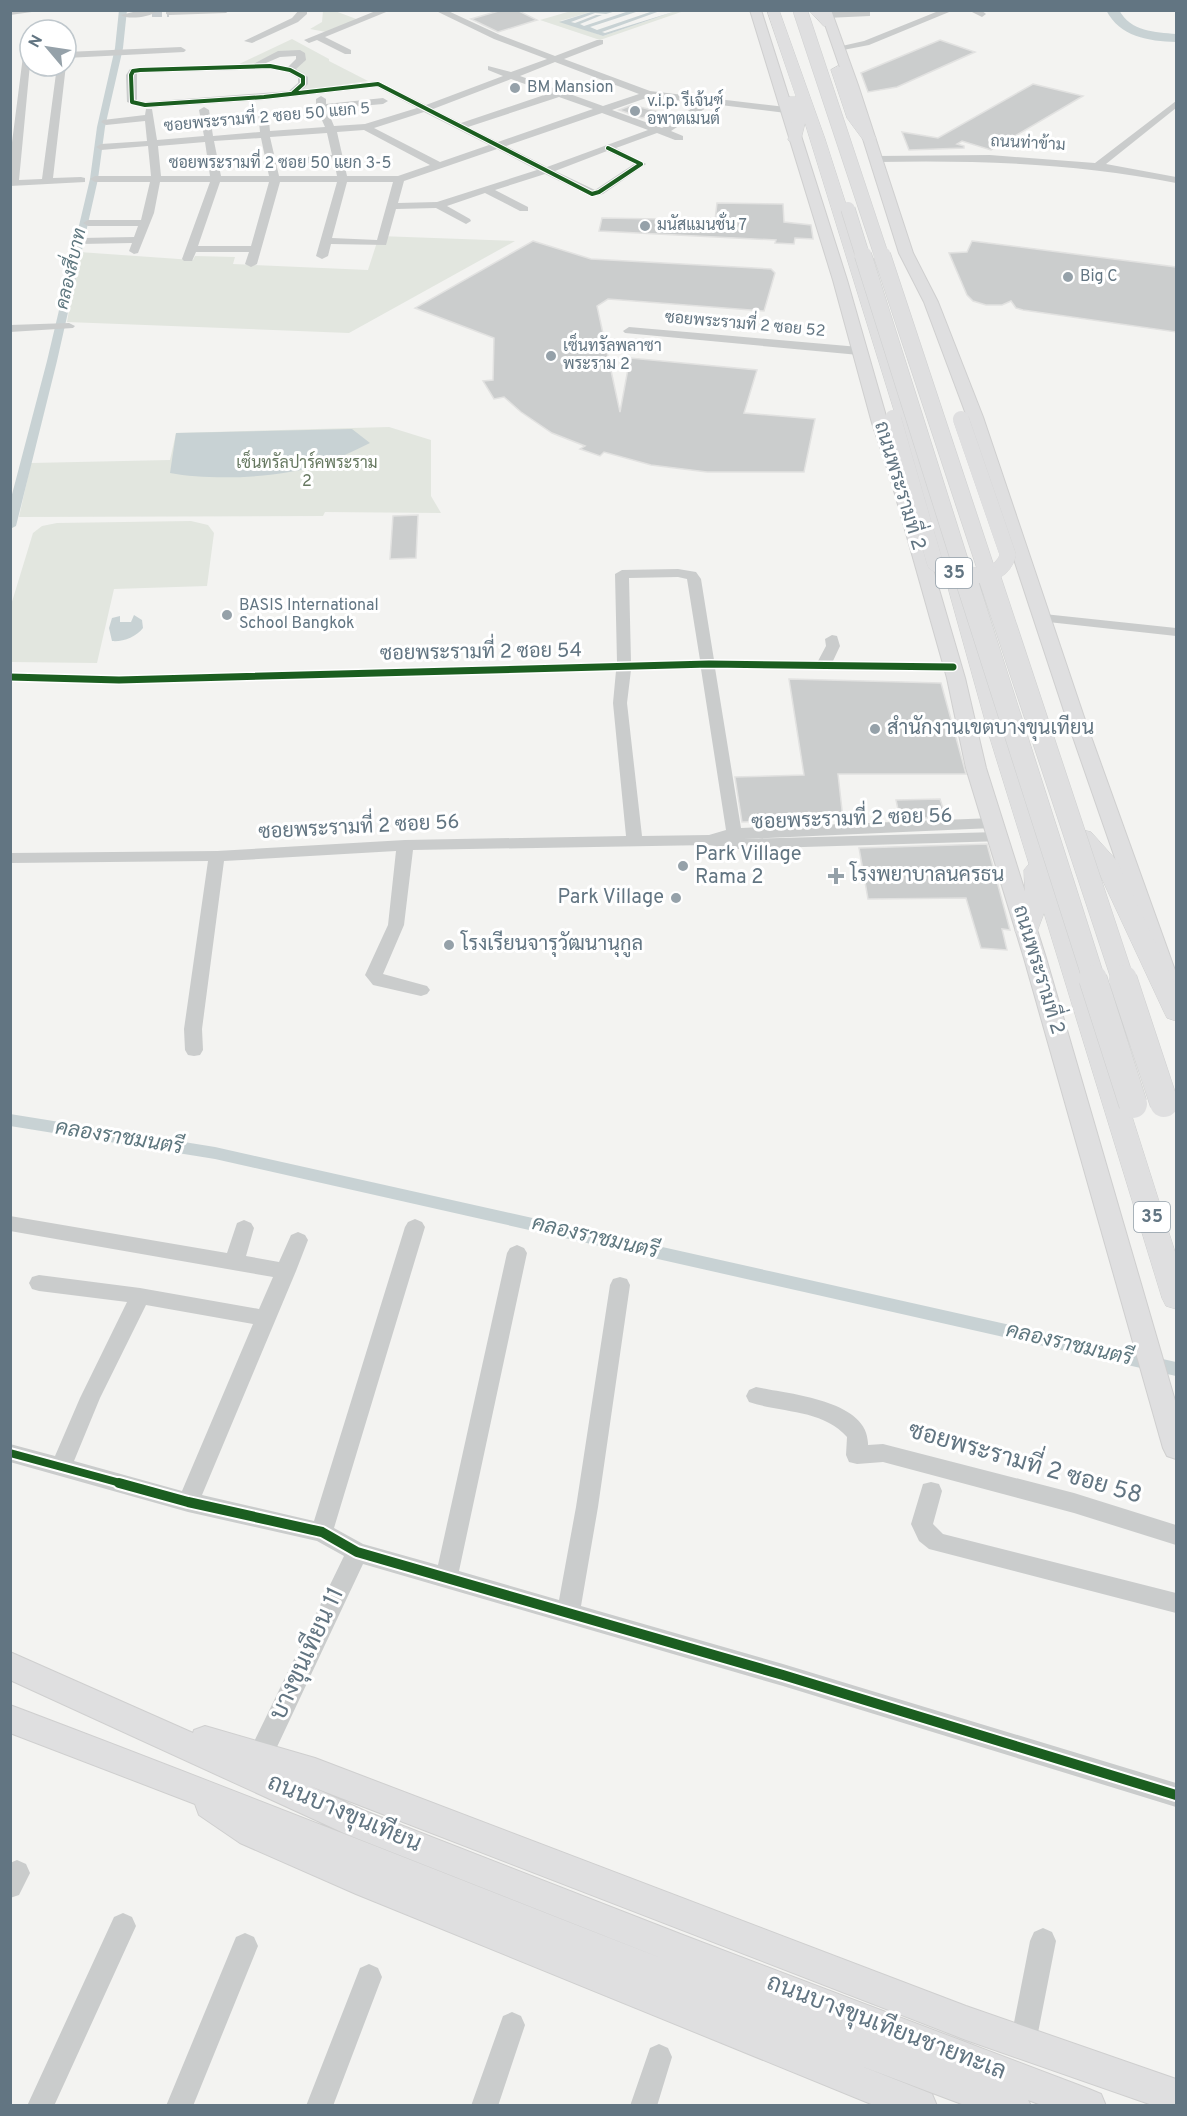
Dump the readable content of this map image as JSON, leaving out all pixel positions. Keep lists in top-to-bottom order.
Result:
{
  "streets": {
    "highway": ["ถนนพระรามที่ 2", "35"],
    "main road": ["ถนนบางขุนเทียน", "ถนนบางขุนเทียนชายทะเล"],
    "street": [
      "ซอยพระรามที่ 2 ซอย 50 แยก 5",
      "ถนนท่าข้าม",
      "ซอยพระรามที่ 2 ซอย 50 แยก 3-5",
      "ซอยพระรามที่ 2 ซอย 52",
      "ซอยพระรามที่ 2 ซอย 54",
      "ซอยพระรามที่ 2 ซอย 56",
      "ซอยพระรามที่ 2 ซอย 58",
      "บางขุนเทียน 11"
    ]
  },
  "crossings": [
    ["ซอยพระรามที่ 2 ซอย 52", "ถนนพระรามที่ 2"],
    ["ถนนพระรามที่ 2", "ซอยพระรามที่ 2 ซอย 54"],
    ["ถนนพระรามที่ 2", "ซอยพระรามที่ 2 ซอย 56"],
    ["ถนนบางขุนเทียน", "ถนนบางขุนเทียนชายทะเล"]
  ],
  "water": ["คลองสี่บาท", "คลองราชมนตรี"],
  "parks": ["เซ็นทรัลปาร์คพระราม 2"],
  "places": {
    "other": [
      "BM Mansion",
      "v.i.p. รีเจ้นซ์ อพาตเมนต์",
      "มนัสแมนชั่น 7",
      "Big C",
      "เซ็นทรัลพลาซา พระราม 2",
      "BASIS International School Bangkok",
      "สำนักงานเขตบางขุนเทียน",
      "Park Village Rama 2",
      "Park Village",
      "โรงเรียนจารุวัฒนานุกูล"
    ],
    "health": ["โรงพยาบาลนครธน"]
  },
  "north": "top left"
}
